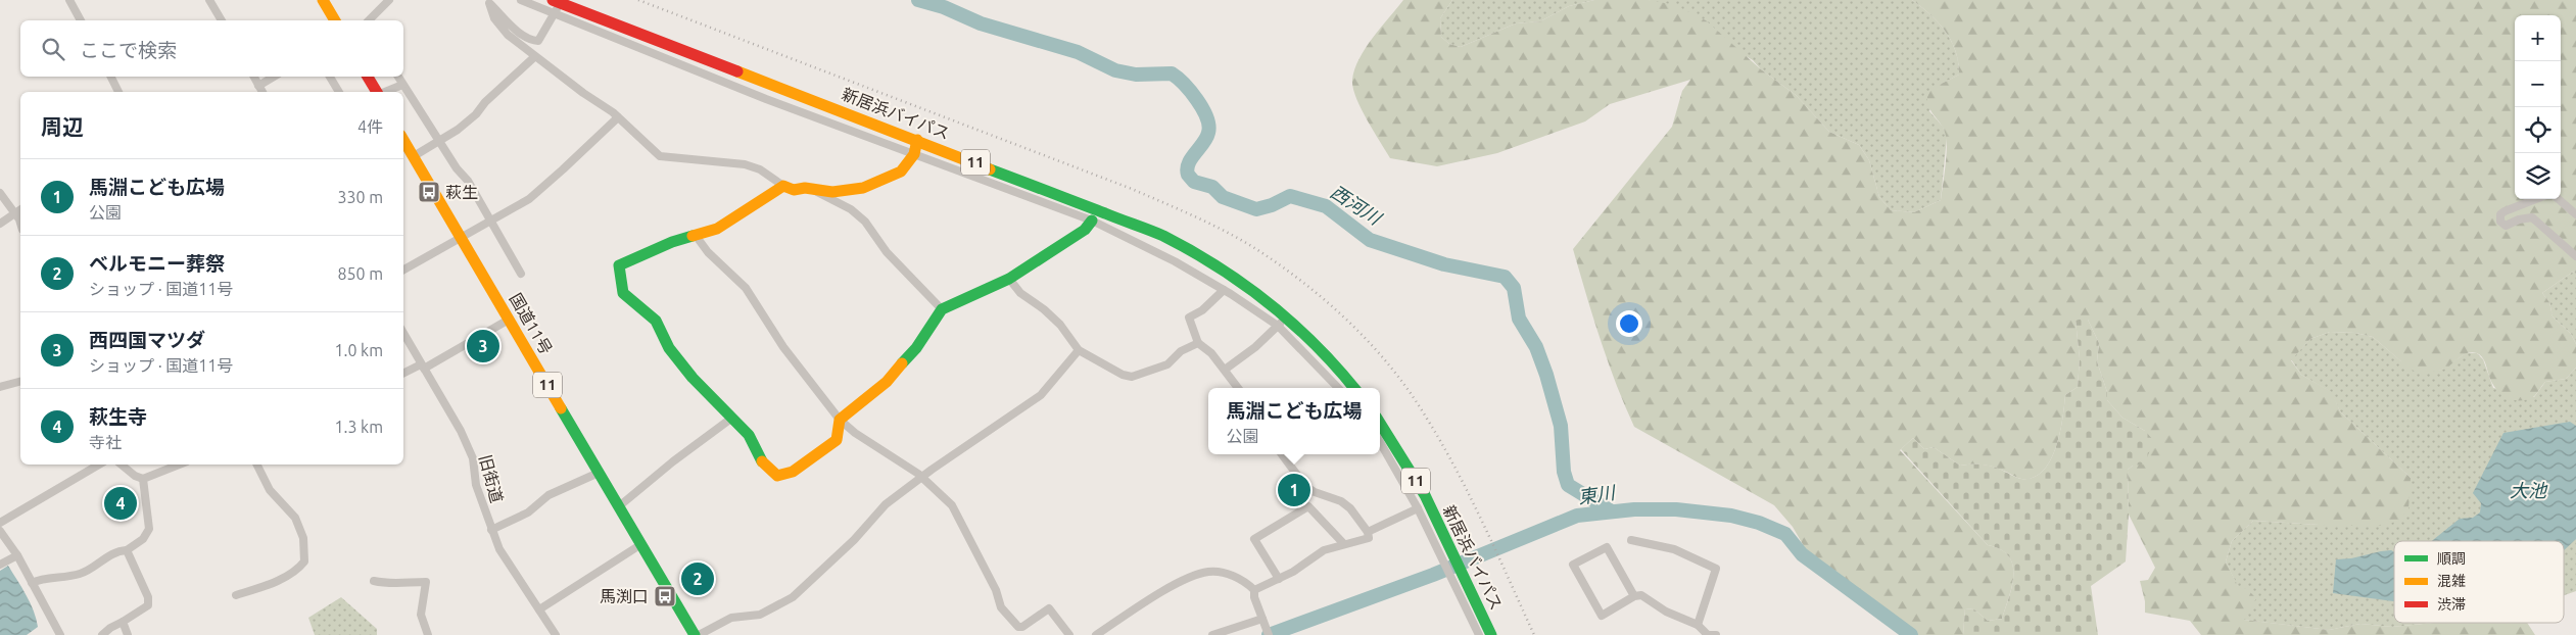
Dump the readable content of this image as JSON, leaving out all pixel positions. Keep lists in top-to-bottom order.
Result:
{
  "streets": {
    "main road": ["新居浜バイパス", "11", "国道11号"],
    "street": ["旧街道"]
  },
  "water": ["西河川", "大池", "東川"],
  "places": {
    "bus stop": ["萩生", "馬渕口"]
  },
  "legend": ["順調", "混雑", "渋滞"],
  "page": {
    "map_buttons": ["+", "−"],
    "search": "ここで検索",
    "heading": ["周辺", "4件"],
    "list": [
      {
        "mark": "1",
        "name": "馬淵こども広場",
        "note": "公園",
        "value": "330 m"
      },
      {
        "mark": "2",
        "name": "ベルモニー葬祭",
        "note": "ショップ · 国道11号",
        "value": "850 m"
      },
      {
        "mark": "3",
        "name": "西四国マツダ",
        "note": "ショップ · 国道11号",
        "value": "1.0 km"
      },
      {
        "mark": "4",
        "name": "萩生寺",
        "note": "寺社",
        "value": "1.3 km"
      }
    ],
    "pins": [
      "3",
      "1",
      "4",
      "2"
    ],
    "popup": ["馬淵こども広場", "公園"]
  }
}
